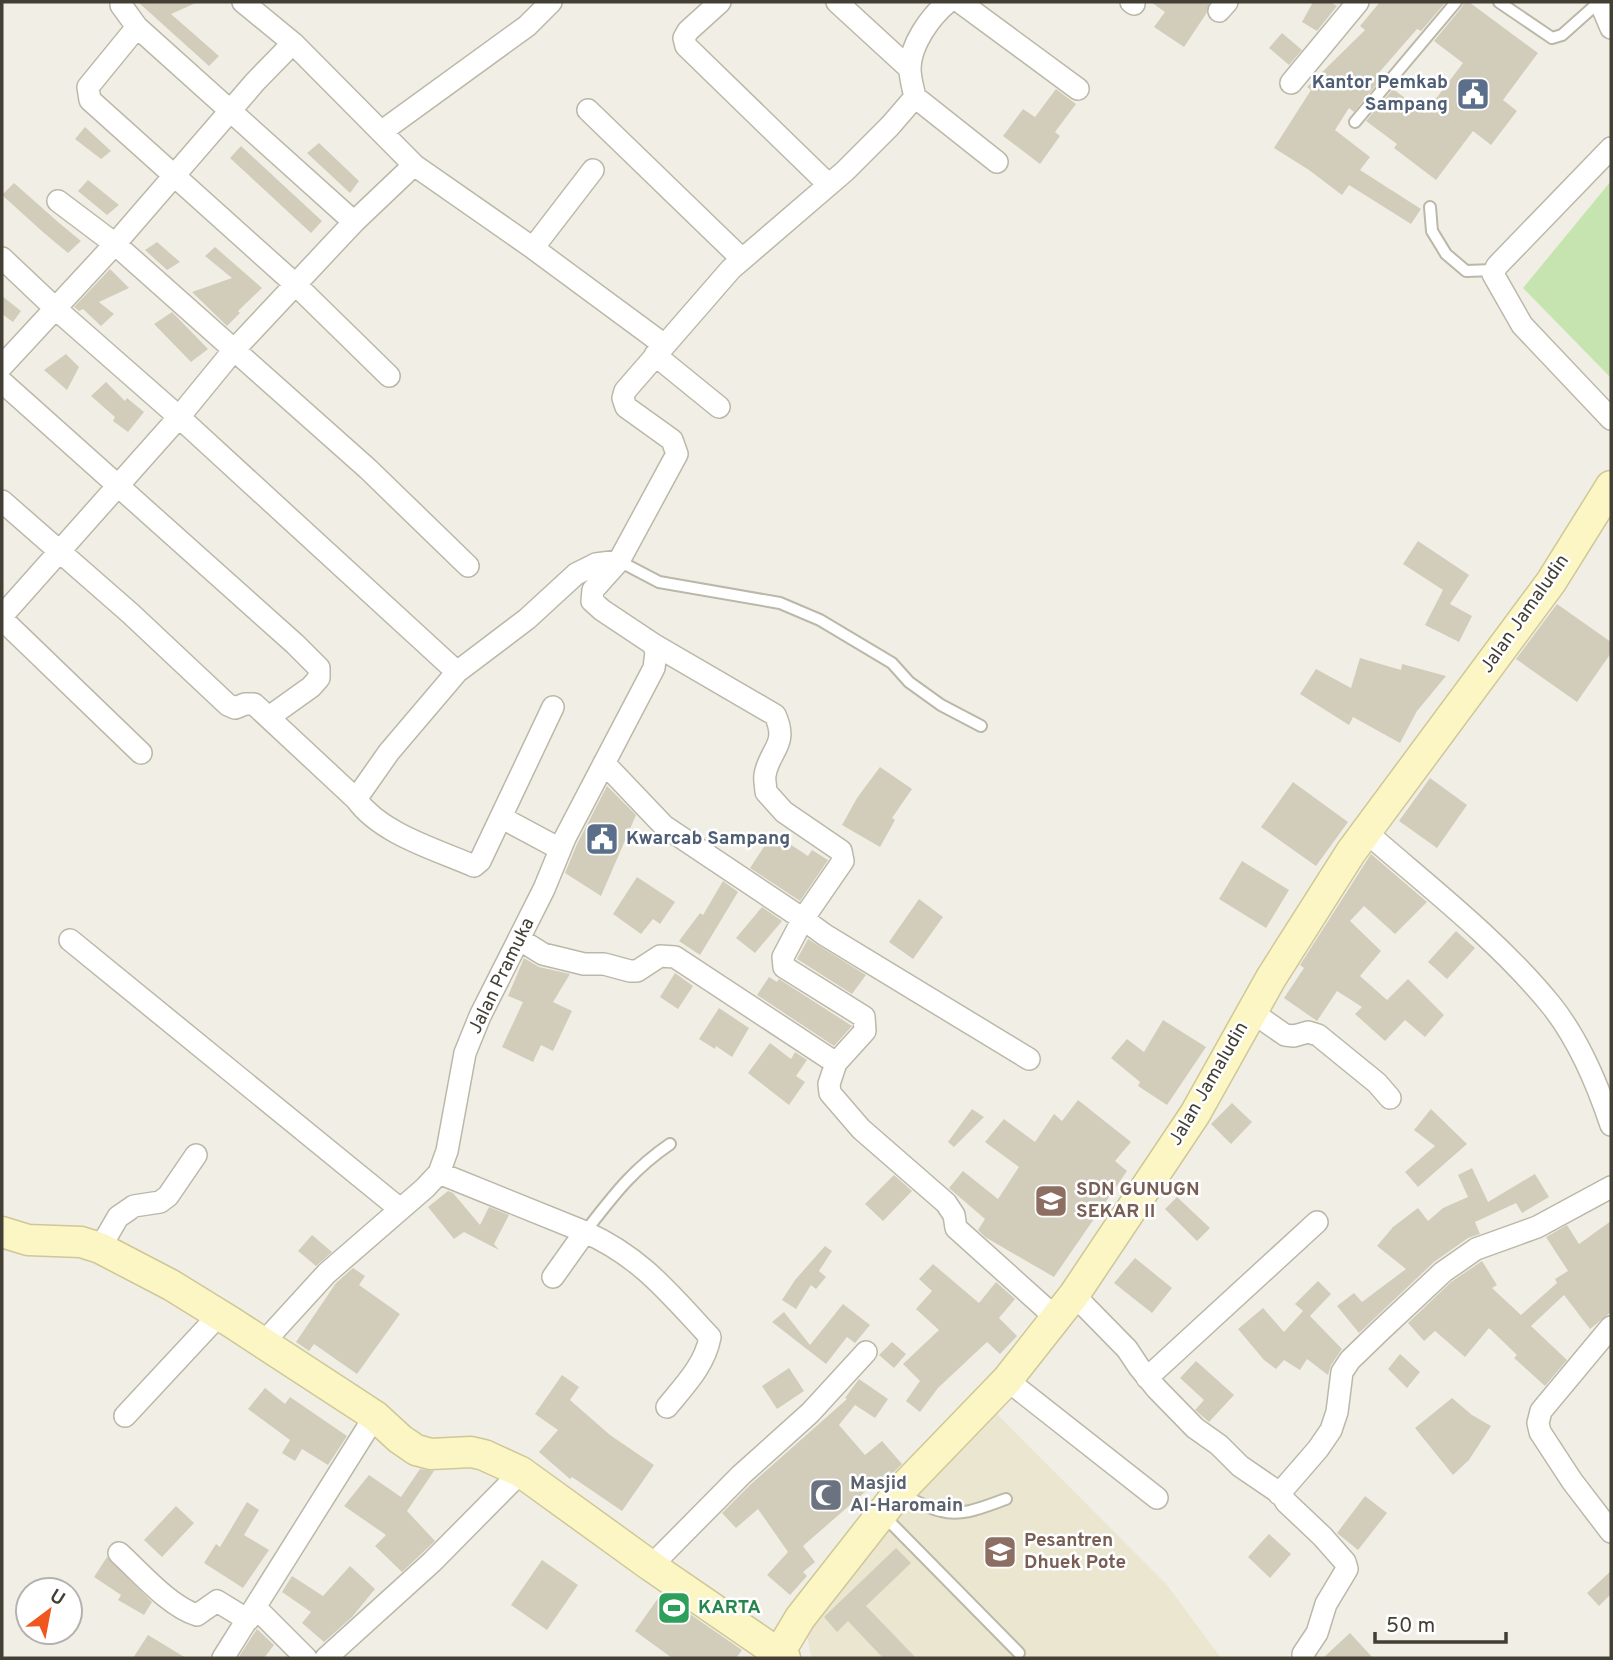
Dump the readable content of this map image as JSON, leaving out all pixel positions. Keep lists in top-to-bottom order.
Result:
{
  "streets": {
    "street": ["Jalan Jamaludin", "Jalan Pramuka"]
  },
  "places": {
    "public building": ["Kantor Pemkab Sampang", "Kwarcab Sampang"],
    "school or university": ["SDN GUNUGN SEKAR II", "Pesantren Dhuek Pote"],
    "mosque": ["Masjid Al-Haromain"],
    "sports": ["KARTA"]
  },
  "scale_bar": "50 m",
  "north": "top right"
}
